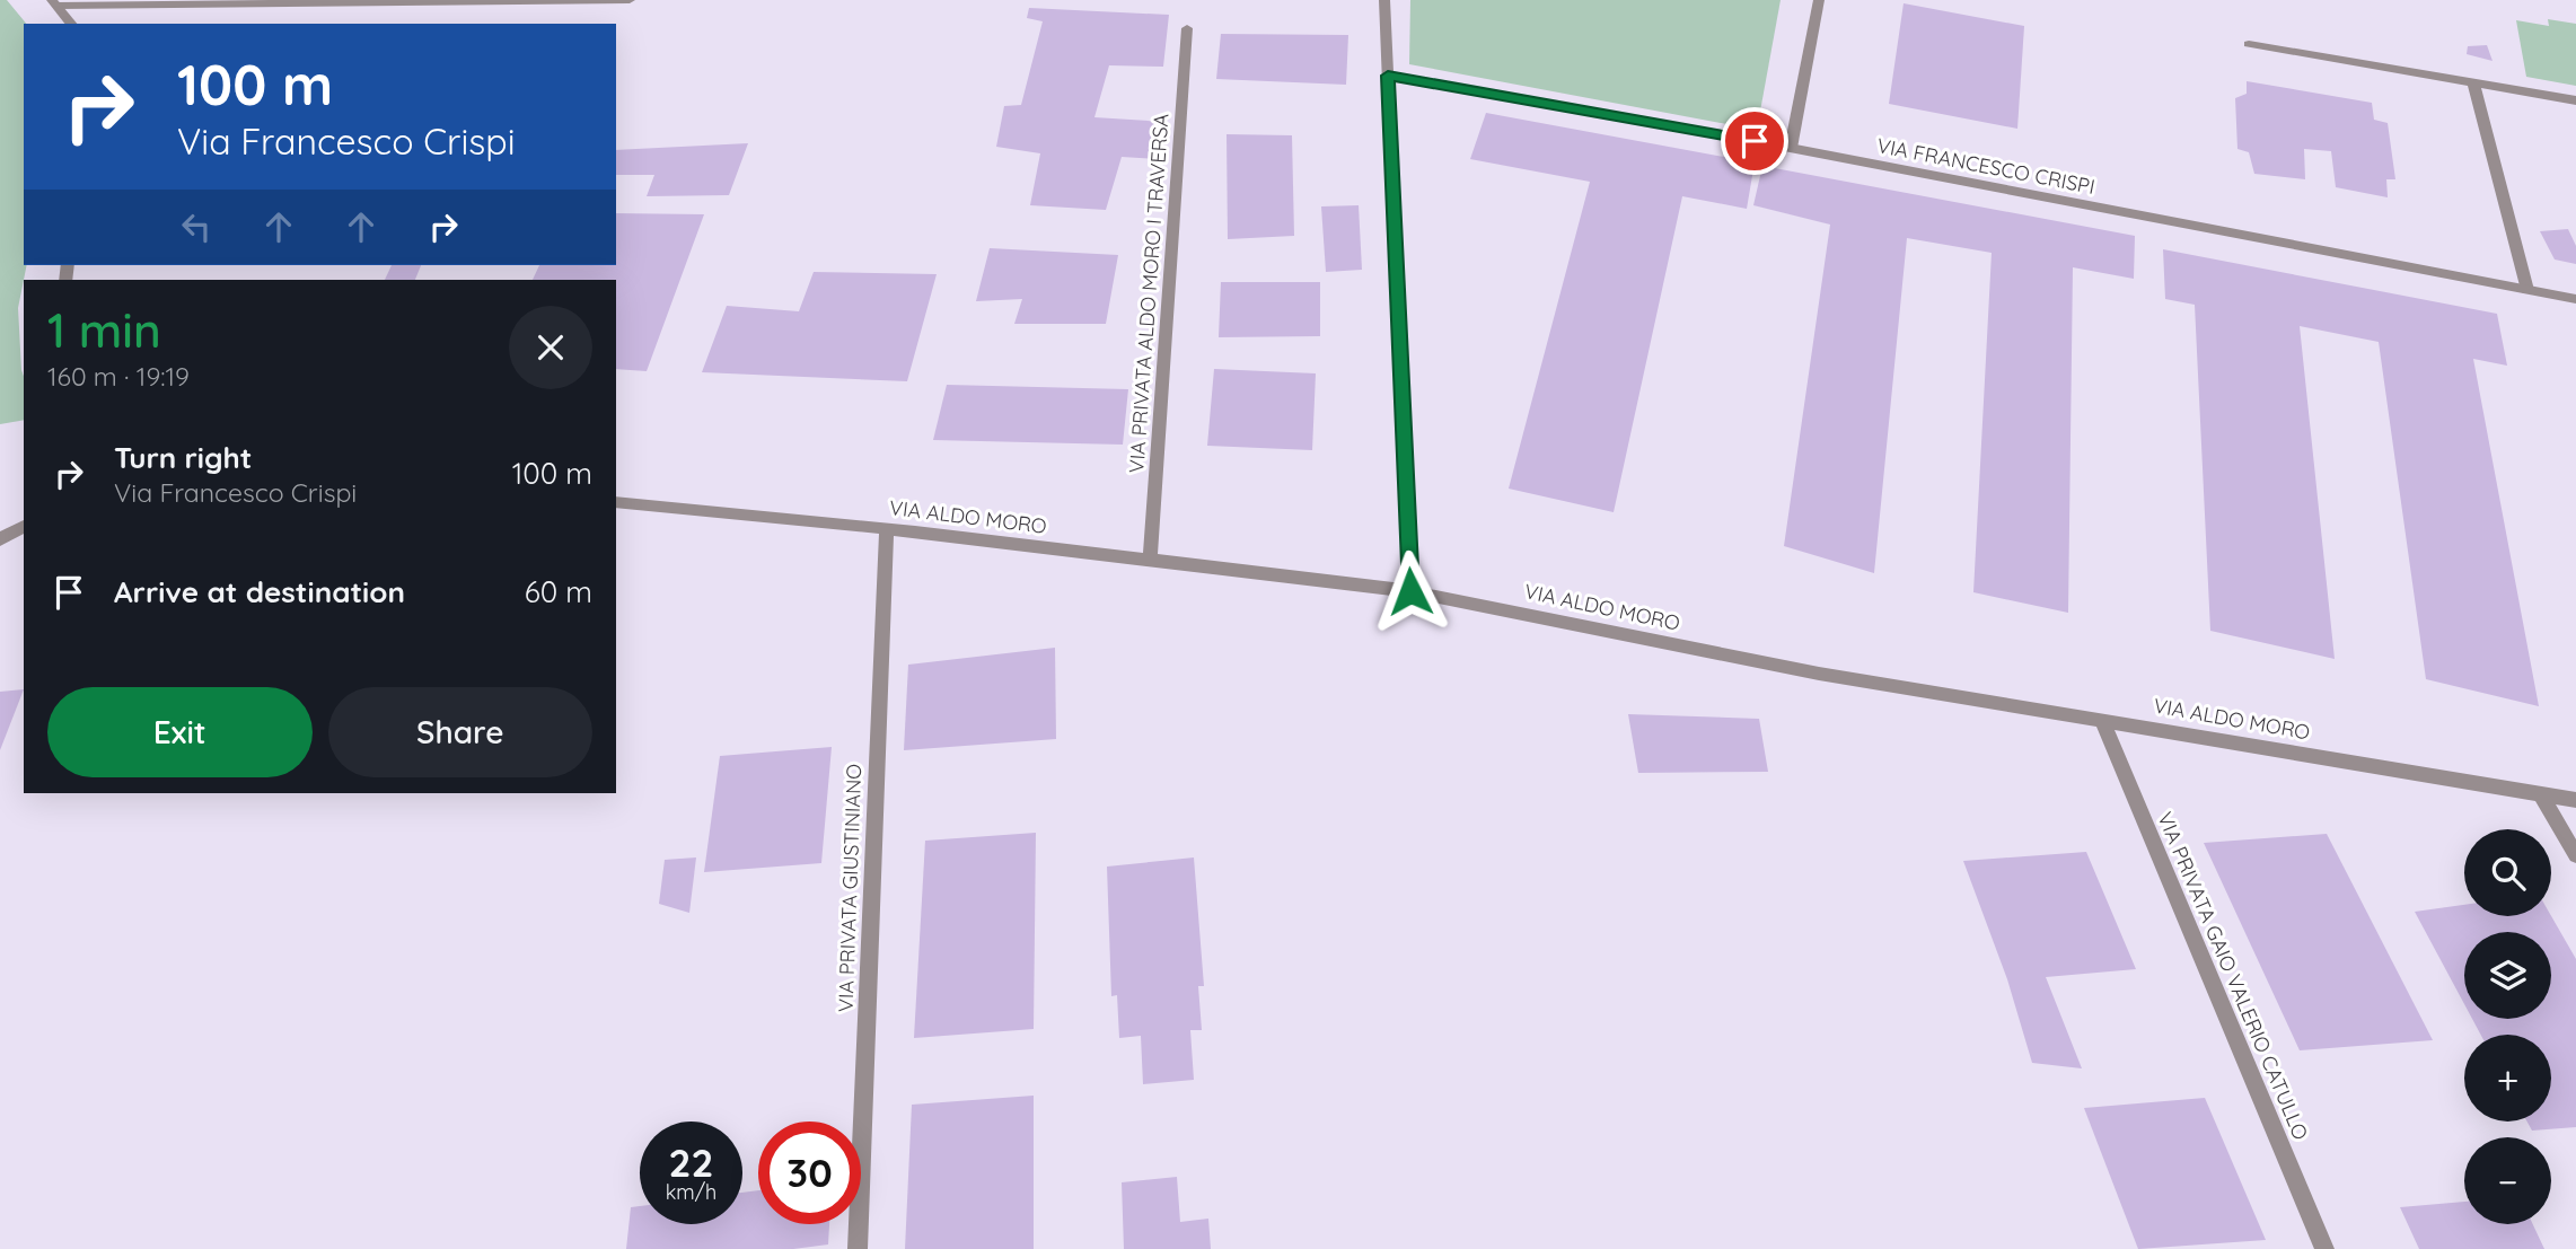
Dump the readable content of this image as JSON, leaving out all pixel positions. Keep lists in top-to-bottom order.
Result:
{
  "streets": {
    "street": [
      "VIA FRANCESCO CRISPI",
      "VIA PRIVATA ALDO MORO I TRAVERSA",
      "VIA ALDO MORO",
      "VIA PRIVATA GIUSTINIANO",
      "VIA PRIVATA GAIO VALERIO CATULLO"
    ]
  },
  "crossings": [
    ["VIA PRIVATA ALDO MORO I TRAVERSA", "VIA ALDO MORO"],
    ["VIA ALDO MORO", "VIA PRIVATA GIUSTINIANO"],
    ["VIA ALDO MORO", "VIA PRIVATA GAIO VALERIO CATULLO"]
  ],
  "page": {
    "turn": ["100 m", "Via Francesco Crispi"],
    "heading": ["1 min", "160 m · 19:19"],
    "list": [
      {
        "name": "Turn right",
        "note": "Via Francesco Crispi",
        "value": "100 m"
      },
      {
        "name": "Arrive at destination",
        "value": "60 m"
      }
    ],
    "buttons": ["Exit", "Share"],
    "map_buttons": ["+", "−"],
    "speed": "22 km/h",
    "limit": "30"
  }
}
